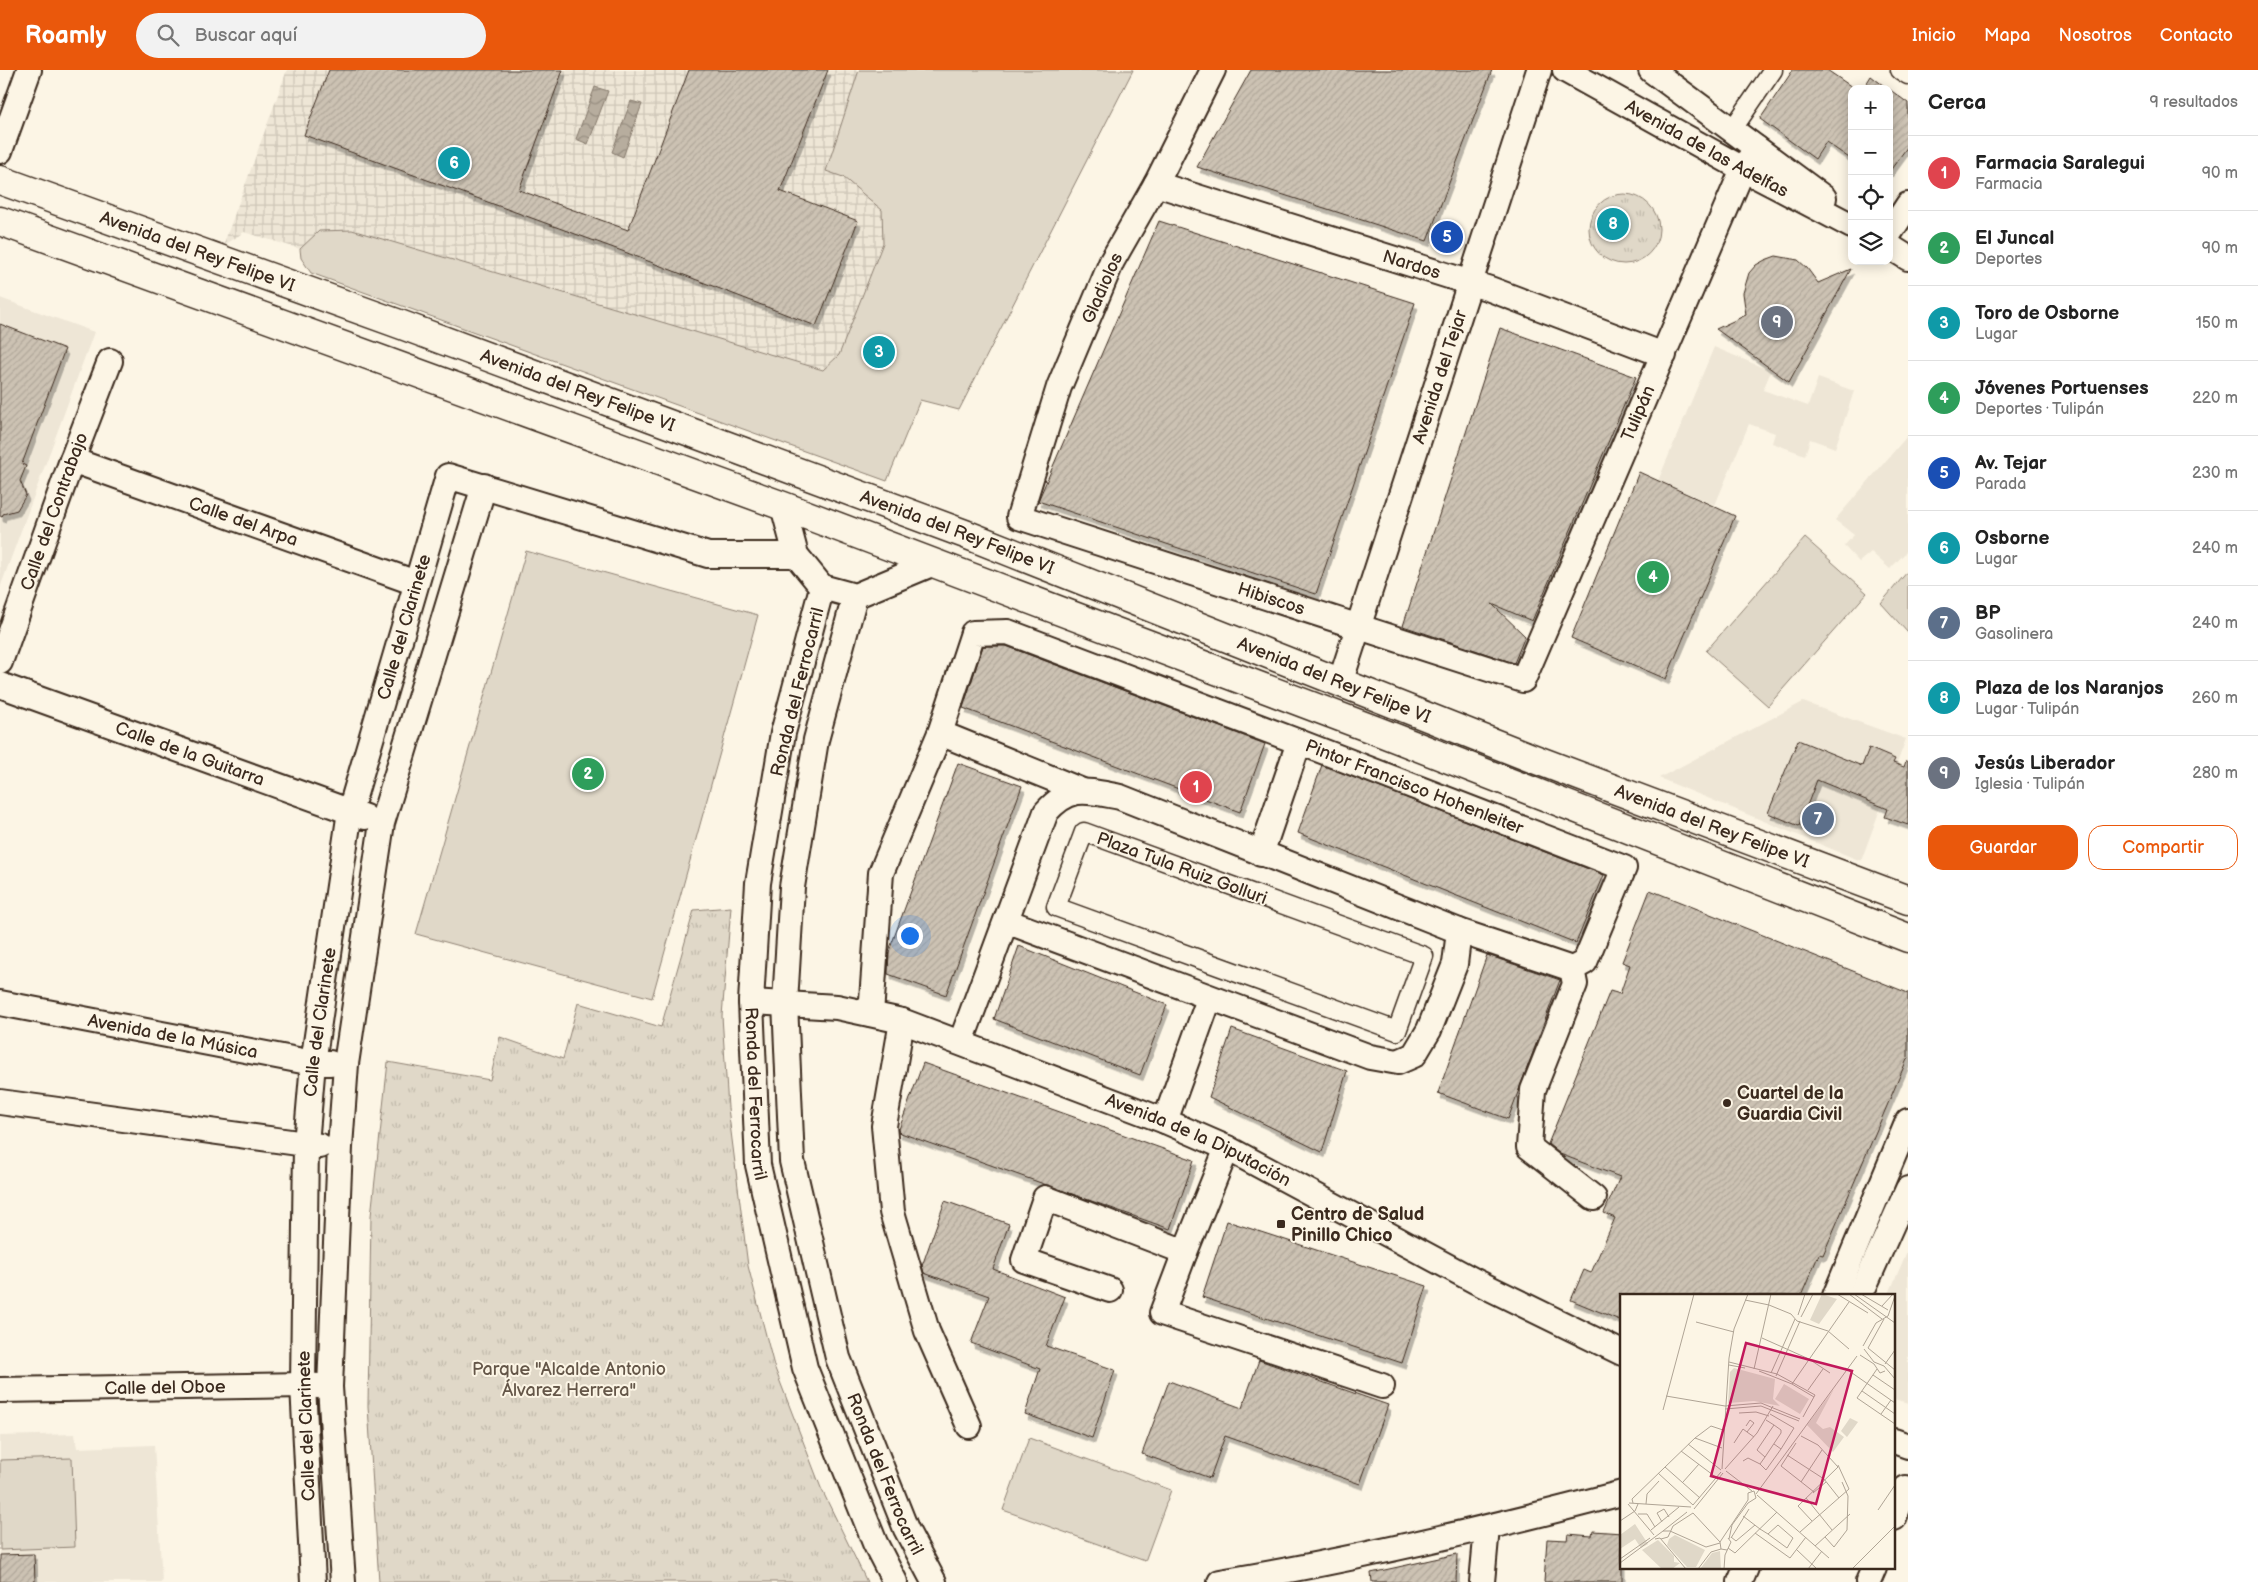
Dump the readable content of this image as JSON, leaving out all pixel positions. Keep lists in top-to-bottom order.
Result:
{
  "streets": {
    "main road": ["Avenida del Rey Felipe VI"],
    "street": [
      "Avenida de las Adelfas",
      "Nardos",
      "Gladiolos",
      "Avenida del Tejar",
      "Tulipán",
      "Calle del Contrabajo",
      "Calle del Arpa",
      "Hibiscos",
      "Calle del Clarinete",
      "Ronda del Ferrocarril",
      "Calle de la Guitarra",
      "Pintor Francisco Hohenleiter",
      "Plaza Tula Ruiz Golluri",
      "Avenida de la Música",
      "Avenida de la Diputación",
      "Calle del Oboe"
    ]
  },
  "crossings": [
    ["Avenida de las Adelfas", "Tulipán"],
    ["Avenida del Rey Felipe VI", "Avenida del Tejar"],
    ["Nardos", "Gladiolos"],
    ["Nardos", "Avenida del Tejar"],
    ["Nardos", "Tulipán"],
    ["Gladiolos", "Hibiscos"],
    ["Avenida del Tejar", "Hibiscos"],
    ["Tulipán", "Hibiscos"],
    ["Calle del Contrabajo", "Calle del Arpa"],
    ["Calle del Arpa", "Calle del Clarinete"],
    ["Calle del Clarinete", "Calle de la Guitarra"],
    ["Calle del Clarinete", "Avenida de la Música"],
    ["Calle del Clarinete", "Calle del Oboe"],
    ["Ronda del Ferrocarril", "Avenida de la Diputación"]
  ],
  "parks": ["Parque \"Alcalde Antonio Álvarez Herrera\""],
  "places": {
    "other": ["Cuartel de la Guardia Civil"],
    "transit": ["Centro de Salud Pinillo Chico"]
  },
  "page": {
    "header": "Roamly",
    "search": "Buscar aquí",
    "nav": [
      "Inicio",
      "Mapa",
      "Nosotros",
      "Contacto"
    ],
    "heading": ["Cerca", "9 resultados"],
    "map_buttons": ["+", "−"],
    "list": [
      {
        "mark": "1",
        "name": "Farmacia Saralegui",
        "note": "Farmacia",
        "value": "90 m"
      },
      {
        "mark": "2",
        "name": "El Juncal",
        "note": "Deportes",
        "value": "90 m"
      },
      {
        "mark": "3",
        "name": "Toro de Osborne",
        "note": "Lugar",
        "value": "150 m"
      },
      {
        "mark": "4",
        "name": "Jóvenes Portuenses",
        "note": "Deportes · Tulipán",
        "value": "220 m"
      },
      {
        "mark": "5",
        "name": "Av. Tejar",
        "note": "Parada",
        "value": "230 m"
      },
      {
        "mark": "6",
        "name": "Osborne",
        "note": "Lugar",
        "value": "240 m"
      },
      {
        "mark": "7",
        "name": "BP",
        "note": "Gasolinera",
        "value": "240 m"
      },
      {
        "mark": "8",
        "name": "Plaza de los Naranjos",
        "note": "Lugar · Tulipán",
        "value": "260 m"
      },
      {
        "mark": "9",
        "name": "Jesús Liberador",
        "note": "Iglesia · Tulipán",
        "value": "280 m"
      }
    ],
    "pins": [
      "6",
      "8",
      "5",
      "9",
      "3",
      "4",
      "2",
      "1",
      "7"
    ],
    "buttons": ["Guardar", "Compartir"]
  }
}
